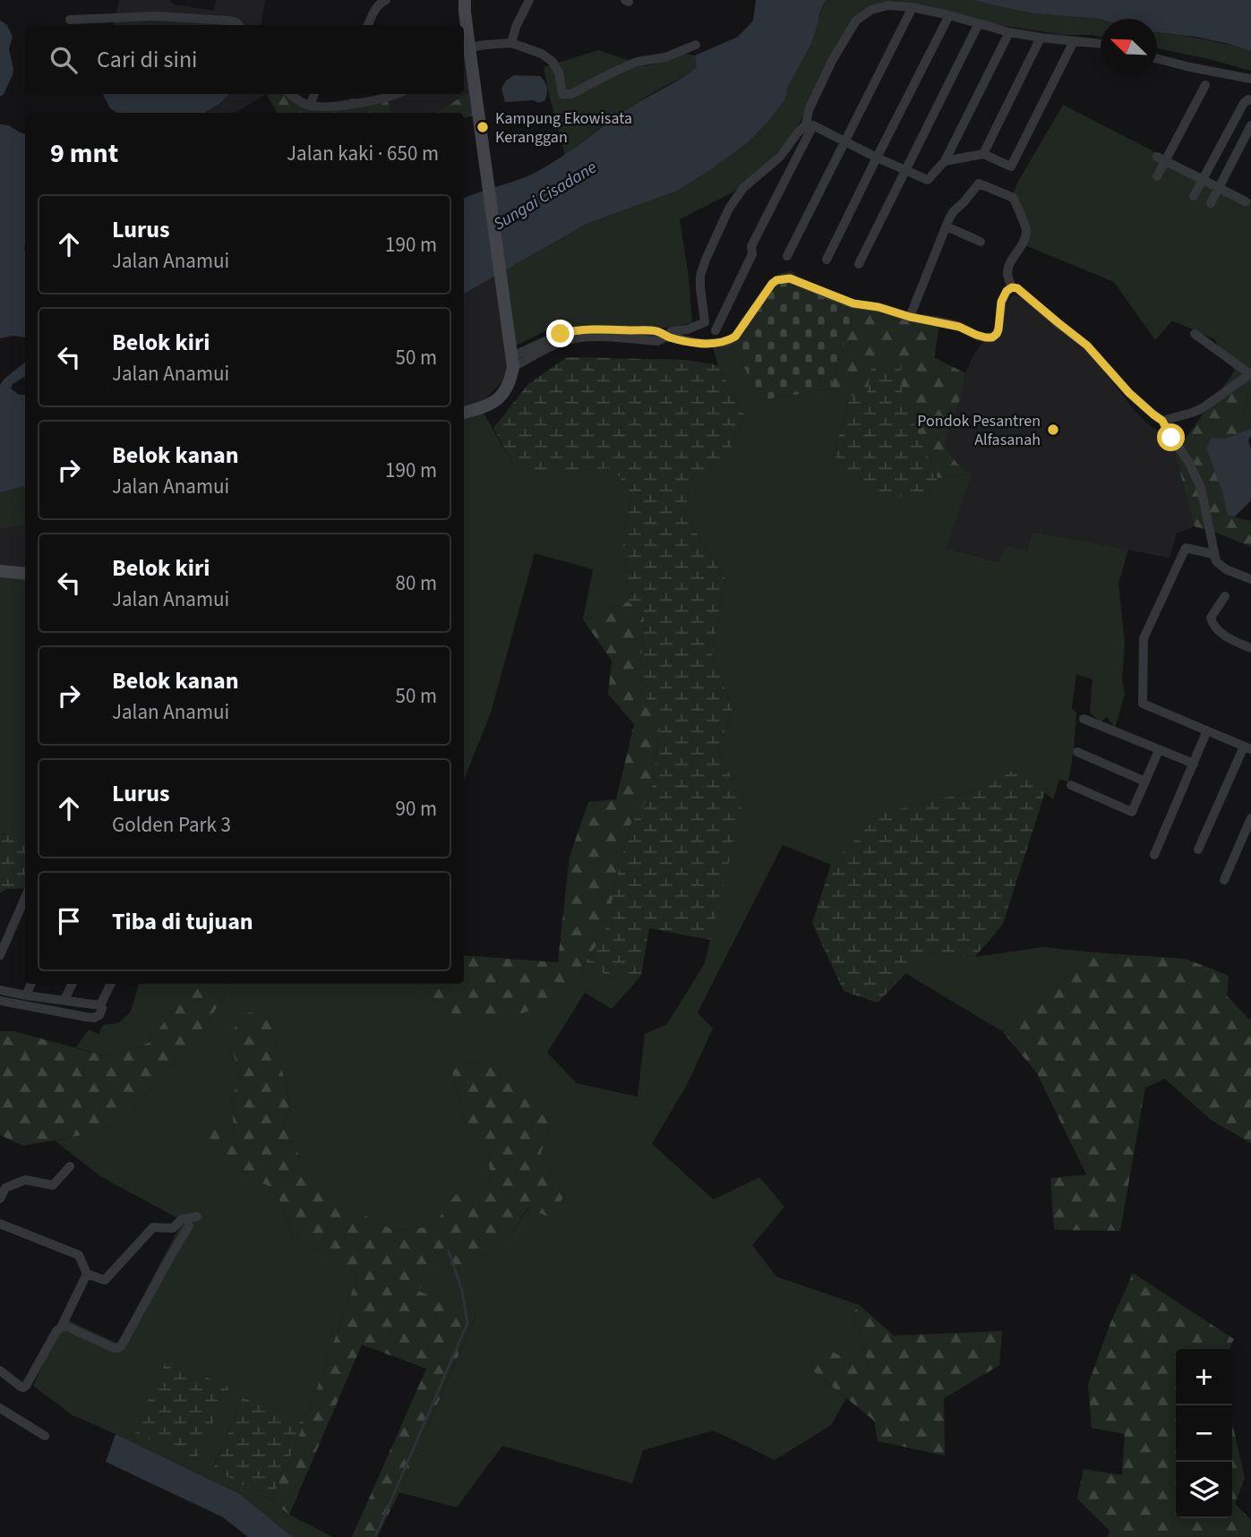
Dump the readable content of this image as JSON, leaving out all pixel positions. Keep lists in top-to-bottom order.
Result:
{
  "water": ["Sungai Cisadane"],
  "places": ["Kampung Ekowisata Keranggan", "Pondok Pesantren Alfasanah"],
  "north": "top left",
  "page": {
    "search": "Cari di sini",
    "heading": ["9 mnt", "Jalan kaki · 650 m"],
    "list": [
      ["Lurus", "Jalan Anamui", "190 m"],
      ["Belok kiri", "Jalan Anamui", "50 m"],
      ["Belok kanan", "Jalan Anamui", "190 m"],
      ["Belok kiri", "Jalan Anamui", "80 m"],
      ["Belok kanan", "Jalan Anamui", "50 m"],
      ["Lurus", "Golden Park 3", "90 m"],
      "Tiba di tujuan"
    ],
    "map_buttons": ["+", "−"]
  }
}
